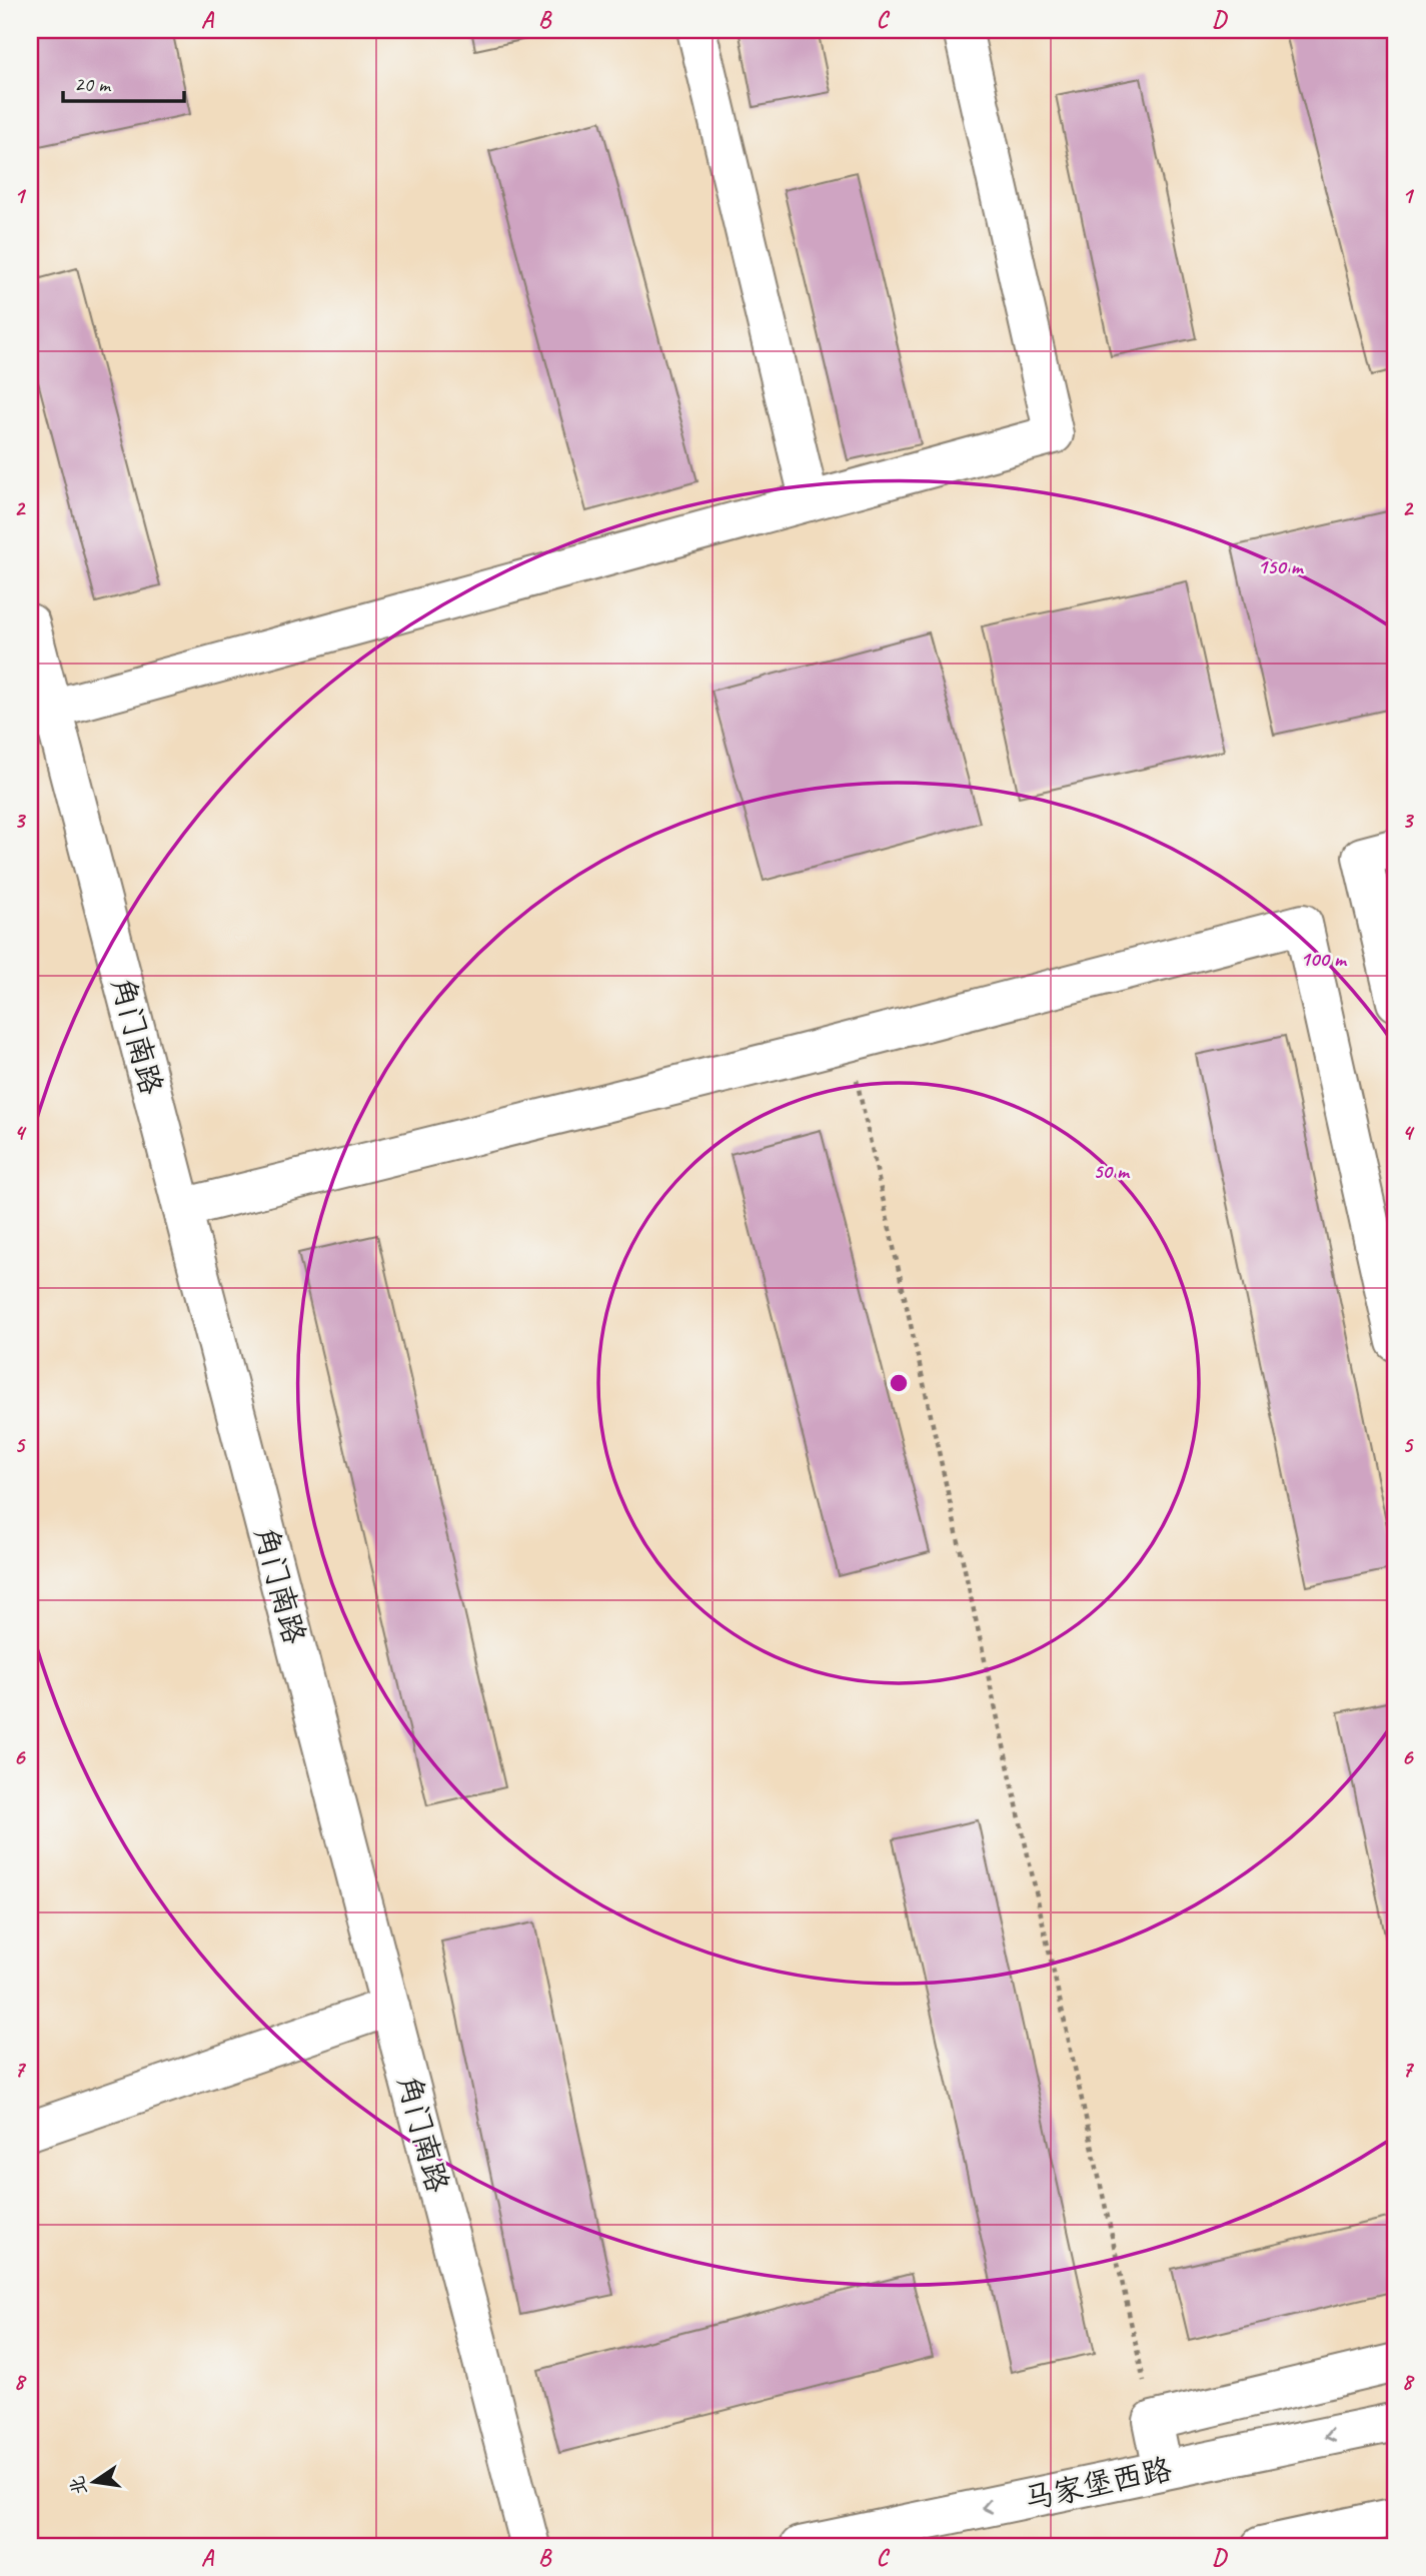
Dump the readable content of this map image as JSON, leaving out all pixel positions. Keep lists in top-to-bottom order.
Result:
{
  "streets": {
    "street": ["角门南路", "马家堡西路"]
  },
  "scale_bar": "20 m",
  "north": "left",
  "grid": {
    "columns": [
      "A",
      "B",
      "C",
      "D"
    ],
    "rows": [
      "1",
      "2",
      "3",
      "4",
      "5",
      "6",
      "7",
      "8"
    ]
  },
  "rings": ["150 m", "100 m", "50 m"]
}
